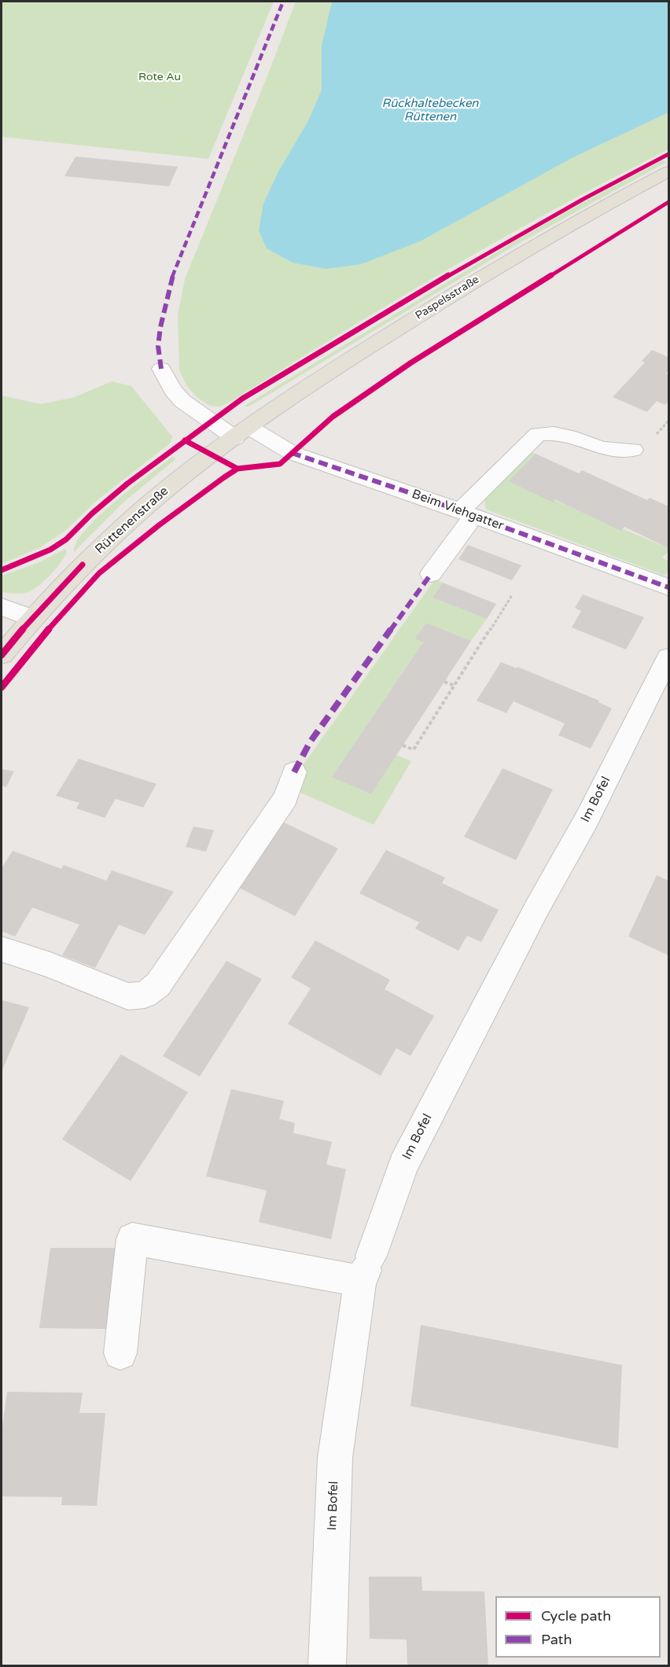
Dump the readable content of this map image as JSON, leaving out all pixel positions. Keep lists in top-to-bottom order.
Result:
{
  "streets": {
    "main road": ["Paspelsstraße", "Rüttenenstraße"],
    "street": ["Beim Viehgatter", "Im Bofel"]
  },
  "crossings": [
    ["Paspelsstraße", "Beim Viehgatter"],
    ["Paspelsstraße", "Rüttenenstraße"],
    ["Beim Viehgatter", "Rüttenenstraße"]
  ],
  "water": ["Rückhaltebecken Rüttenen"],
  "parks": ["Rote Au"],
  "legend": ["Cycle path", "Path"]
}
